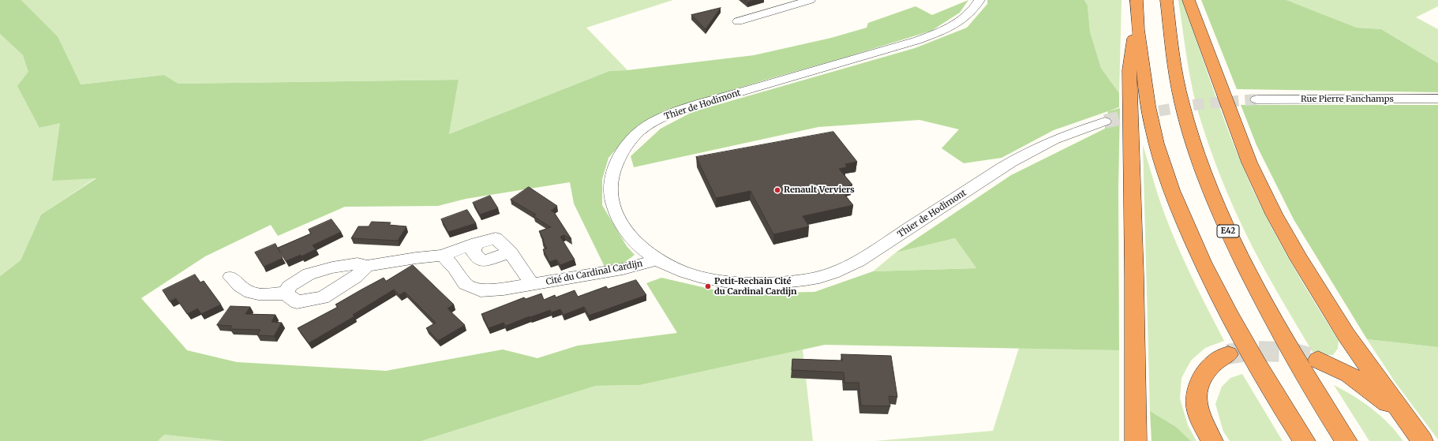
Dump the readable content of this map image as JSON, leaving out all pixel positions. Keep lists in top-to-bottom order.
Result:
{
  "streets": {
    "highway": ["E42"],
    "street": ["Rue Pierre Fanchamps", "Thier de Hodimont", "Cité du Cardinal Cardijn"]
  },
  "crossings": [
    ["Thier de Hodimont", "Cité du Cardinal Cardijn"]
  ],
  "places": ["Renault Verviers", "Petit-Rechain Cité du Cardinal Cardijn"]
}
